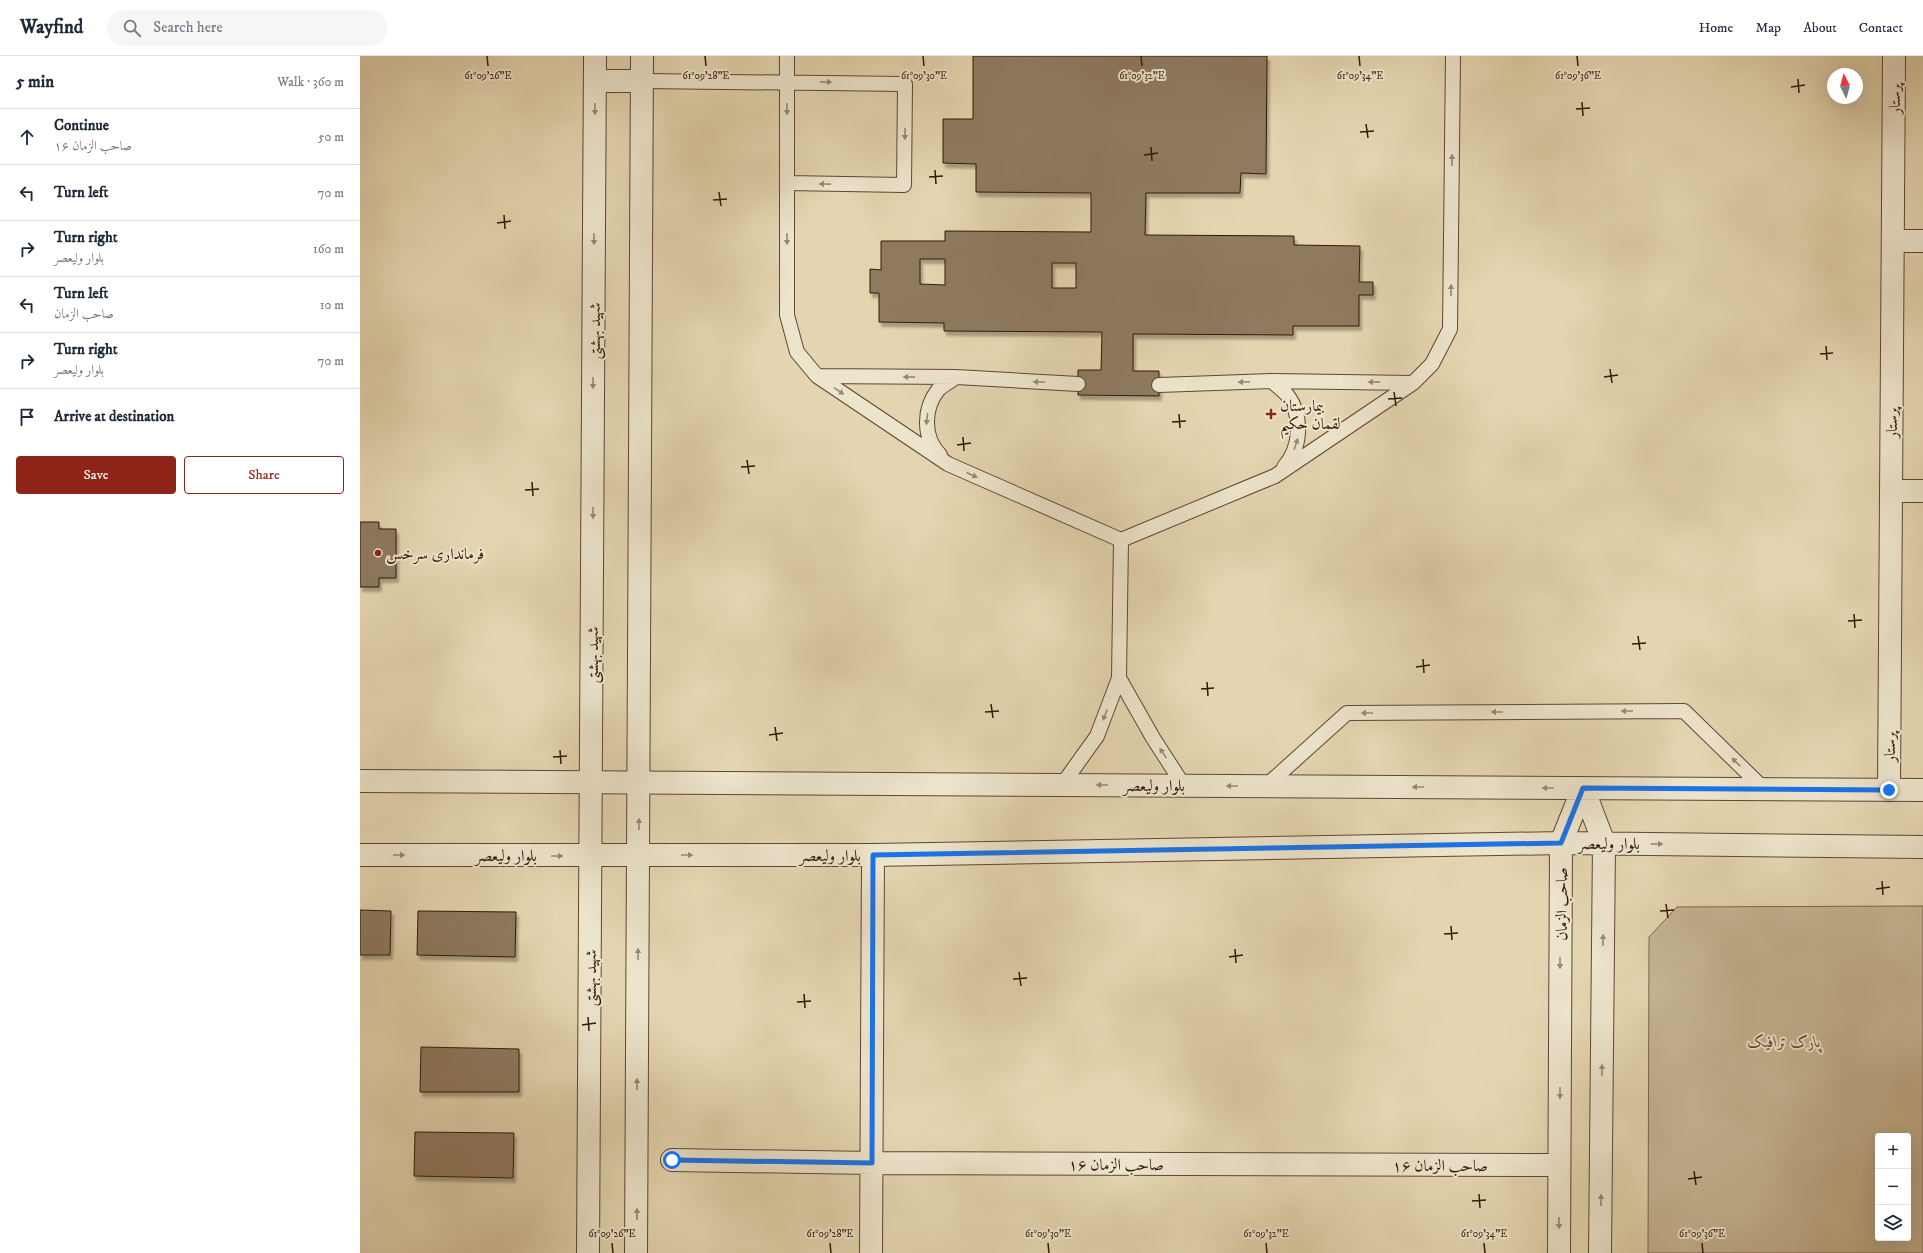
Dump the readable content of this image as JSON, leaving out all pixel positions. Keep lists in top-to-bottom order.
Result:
{
  "streets": {
    "street": [
      "پرستار",
      "شهید بهشتی",
      "بلوار ولیعصر",
      "صاحب الزمان",
      "صاحب الزمان ۱۶"
    ]
  },
  "crossings": [
    ["پرستار", "بلوار ولیعصر"],
    ["شهید بهشتی", "بلوار ولیعصر"],
    ["بلوار ولیعصر", "صاحب الزمان"],
    ["صاحب الزمان", "صاحب الزمان ۱۶"]
  ],
  "parks": ["پارک ترافیک"],
  "places": {
    "health": ["بیمارستان لقمان حکیم"],
    "other": ["فرمانداری سرخس"]
  },
  "north": "top",
  "page": {
    "header": "Wayfind",
    "search": "Search here",
    "nav": [
      "Home",
      "Map",
      "About",
      "Contact"
    ],
    "heading": ["5 min", "Walk · 360 m"],
    "list": [
      ["Continue", "صاحب الزمان ۱۶", "50 m"],
      ["Turn left", "70 m"],
      ["Turn right", "بلوار ولیعصر", "160 m"],
      ["Turn left", "صاحب الزمان", "10 m"],
      ["Turn right", "بلوار ولیعصر", "70 m"],
      "Arrive at destination"
    ],
    "buttons": ["Save", "Share"],
    "map_buttons": ["+", "−"]
  },
  "coordinates": [
    "61°09'26\"E",
    "61°09'28\"E",
    "61°09'30\"E",
    "61°09'32\"E",
    "61°09'34\"E",
    "61°09'36\"E"
  ]
}
